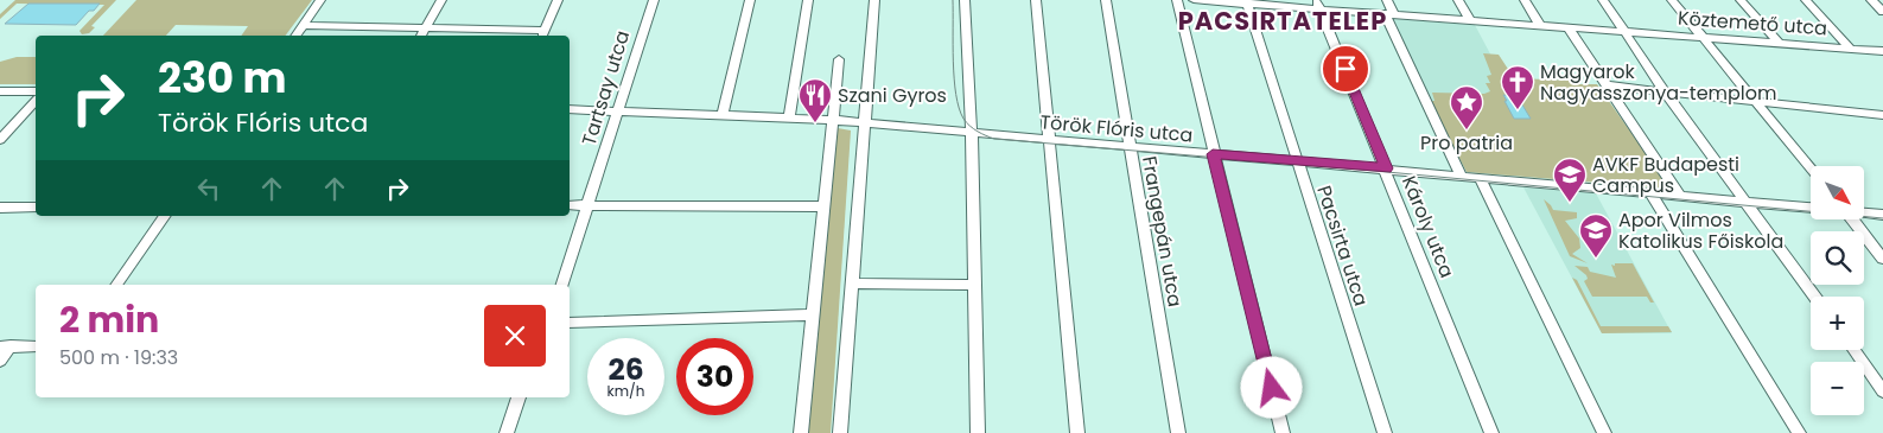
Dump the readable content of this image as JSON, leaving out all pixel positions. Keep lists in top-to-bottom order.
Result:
{
  "streets": {
    "street": [
      "Köztemető utca",
      "Tartsay utca",
      "Török Flóris utca",
      "Károly utca",
      "Frangepán utca",
      "Pacsirta utca"
    ]
  },
  "crossings": [
    ["Köztemető utca", "Károly utca"],
    ["Köztemető utca", "Pacsirta utca"],
    ["Tartsay utca", "Török Flóris utca"],
    ["Török Flóris utca", "Károly utca"],
    ["Török Flóris utca", "Frangepán utca"],
    ["Török Flóris utca", "Pacsirta utca"]
  ],
  "districts": ["PACSIRTATELEP"],
  "places": {
    "church": ["Magyarok Nagyasszonya-templom"],
    "restaurant": ["Szani Gyros"],
    "place": ["Pro patria"],
    "school or university": ["AVKF Budapesti Campus", "Apor Vilmos Katolikus Főiskola"]
  },
  "north": "bottom right",
  "page": {
    "turn": ["230 m", "Török Flóris utca"],
    "map_buttons": ["+", "−"],
    "heading": ["2 min", "500 m · 19:33"],
    "speed": "26 km/h",
    "limit": "30"
  }
}
